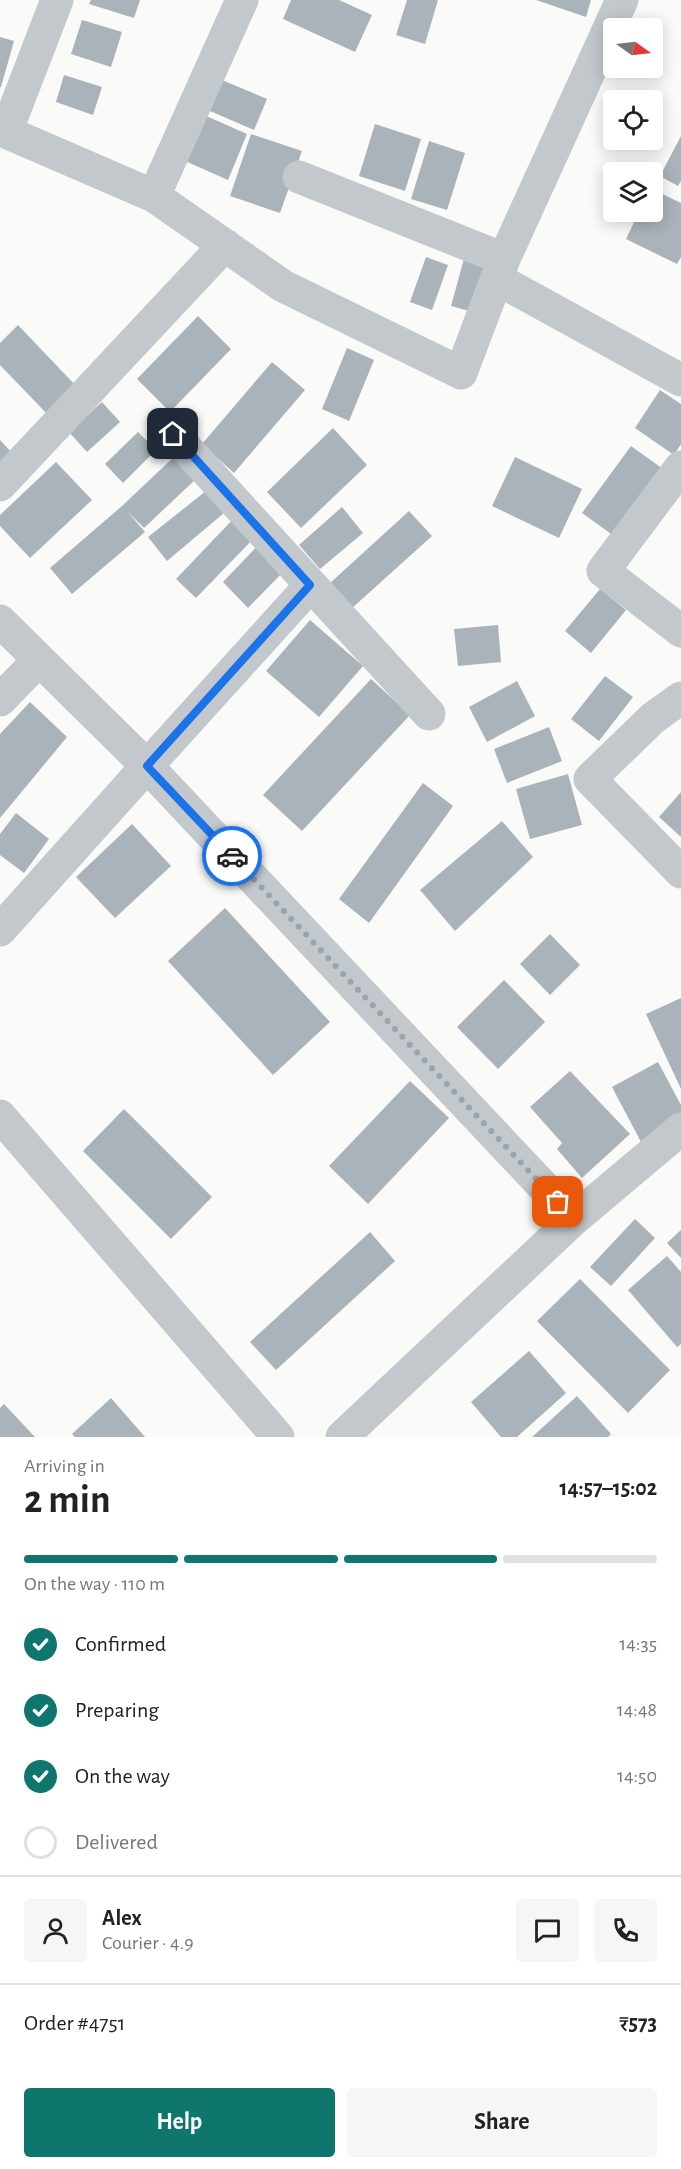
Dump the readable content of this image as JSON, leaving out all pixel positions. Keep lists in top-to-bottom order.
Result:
{
  "north": "right",
  "page": {
    "heading": ["2 min", "Arriving in", "14:57–15:02"],
    "panel": [
      "Alex",
      "Courier · 4.9",
      "Order #4751",
      "₹573"
    ],
    "bar": "On the way · 110 m",
    "list": [
      ["Confirmed", "14:35"],
      ["Preparing", "14:48"],
      ["On the way", "14:50"],
      "Delivered"
    ],
    "buttons": ["Help", "Share"]
  }
}
